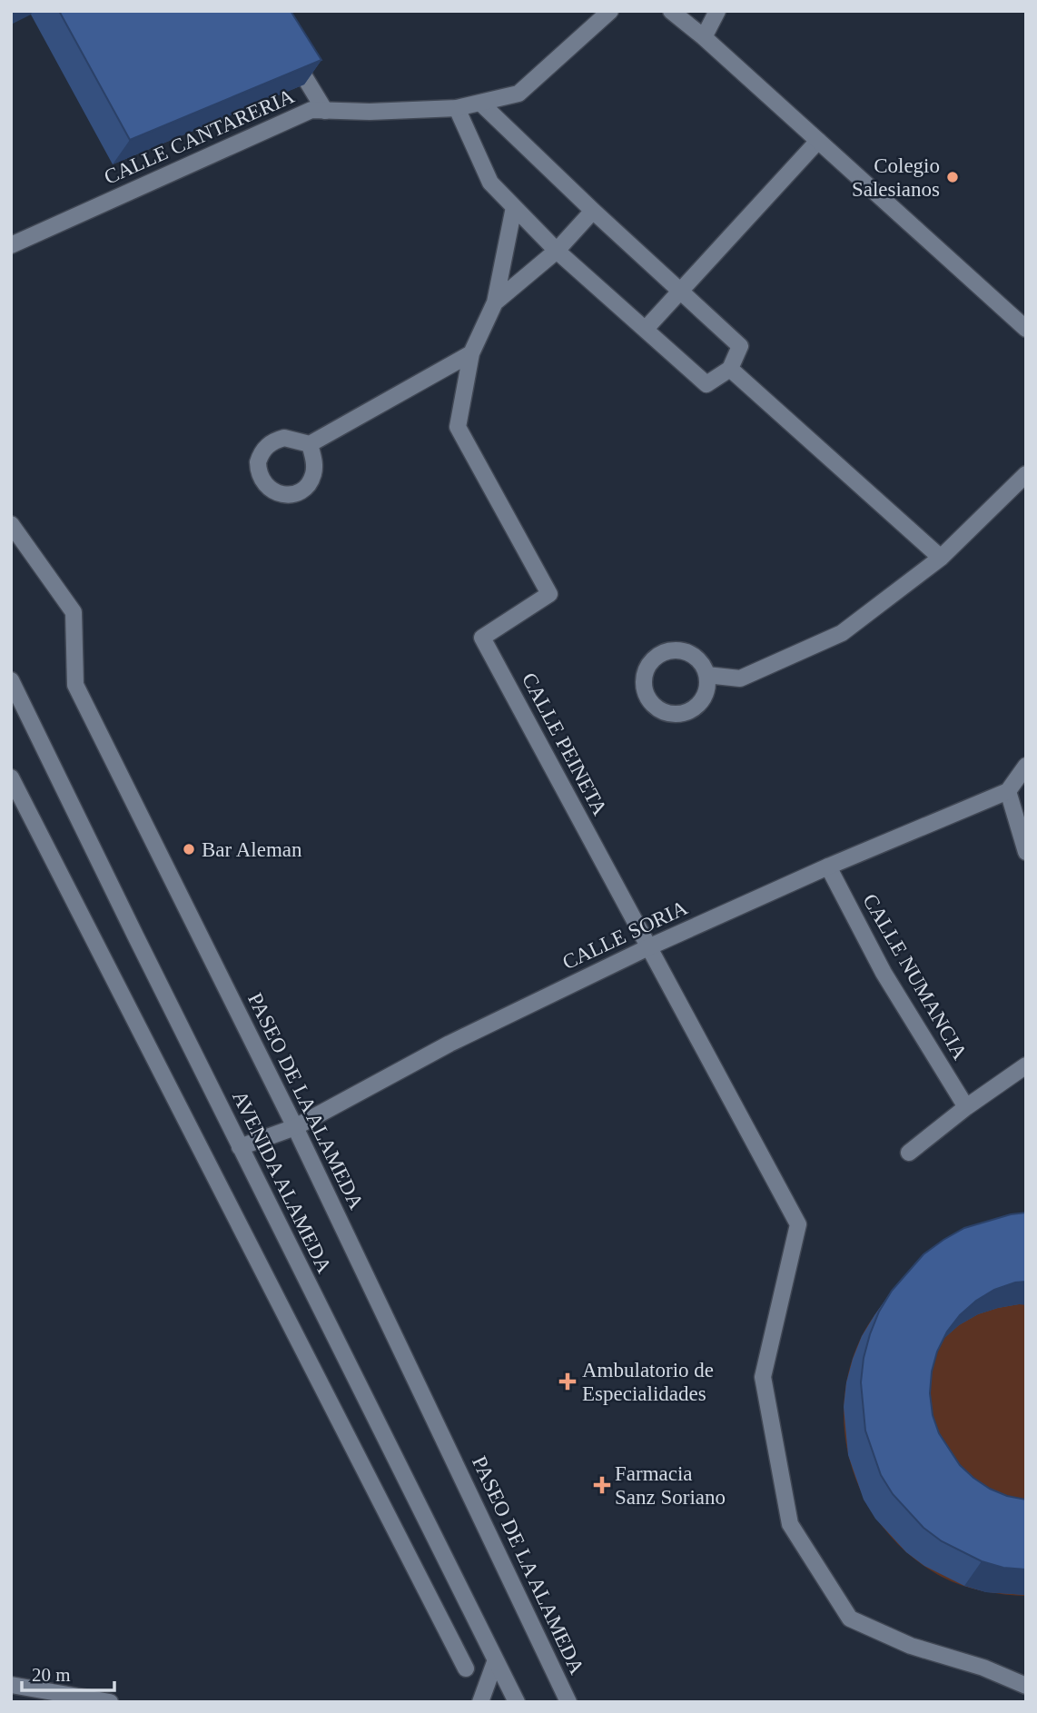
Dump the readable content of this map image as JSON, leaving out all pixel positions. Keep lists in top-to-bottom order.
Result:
{
  "streets": {
    "street": [
      "CALLE CANTARERIA",
      "CALLE PEINETA",
      "CALLE SORIA",
      "CALLE NUMANCIA",
      "PASEO DE LA ALAMEDA",
      "AVENIDA ALAMEDA"
    ]
  },
  "crossings": [
    ["CALLE PEINETA", "CALLE SORIA"],
    ["CALLE SORIA", "CALLE NUMANCIA"],
    ["CALLE SORIA", "PASEO DE LA ALAMEDA"],
    ["CALLE SORIA", "AVENIDA ALAMEDA"]
  ],
  "places": {
    "other": ["Colegio Salesianos", "Bar Aleman"],
    "health": ["Ambulatorio de Especialidades", "Farmacia Sanz Soriano"]
  },
  "scale_bar": "20 m"
}
